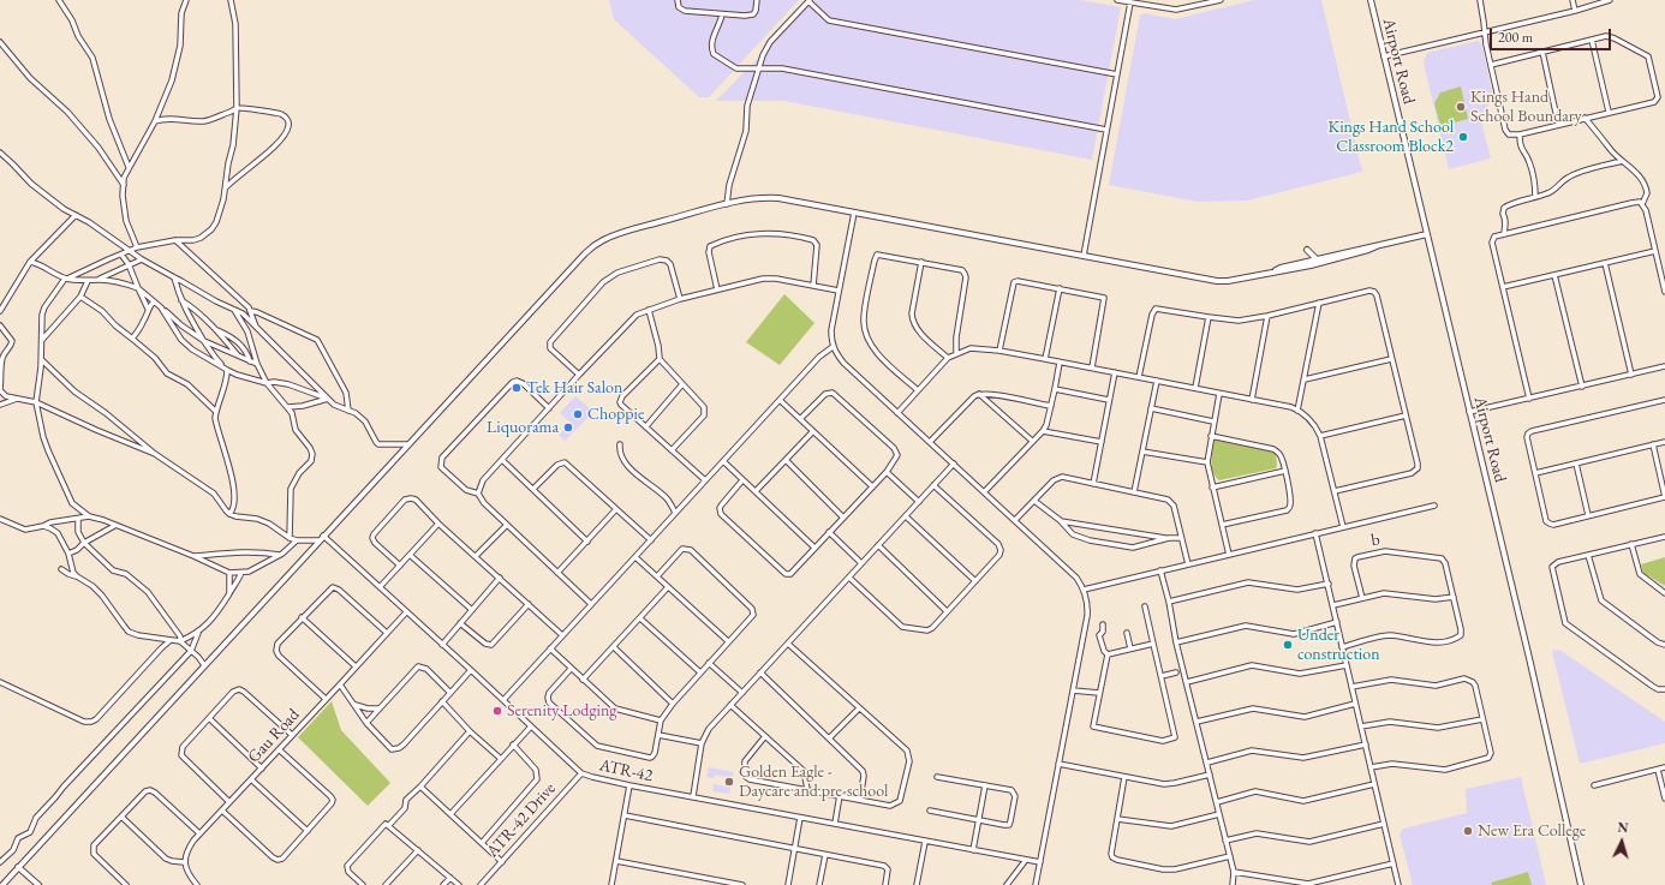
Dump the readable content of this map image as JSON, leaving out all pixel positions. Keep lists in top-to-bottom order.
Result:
{
  "streets": {
    "main road": ["Airport Road"],
    "street": [
      "b",
      "Gau Road",
      "ATR-42",
      "ATR-42 Drive"
    ]
  },
  "crossings": [
    ["Gau Road", "ATR-42"],
    ["ATR-42", "ATR-42 Drive"]
  ],
  "places": [
    "Kings Hand School Boundary",
    "Kings Hand School Classroom Block2",
    "Tek Hair Salon",
    "Choppie",
    "Liquorama",
    "Under construction",
    "Serenity Lodging",
    "Golden Eagle - Daycare and pre-school",
    "New Era College"
  ],
  "scale_bar": "200 m",
  "north": "top"
}
